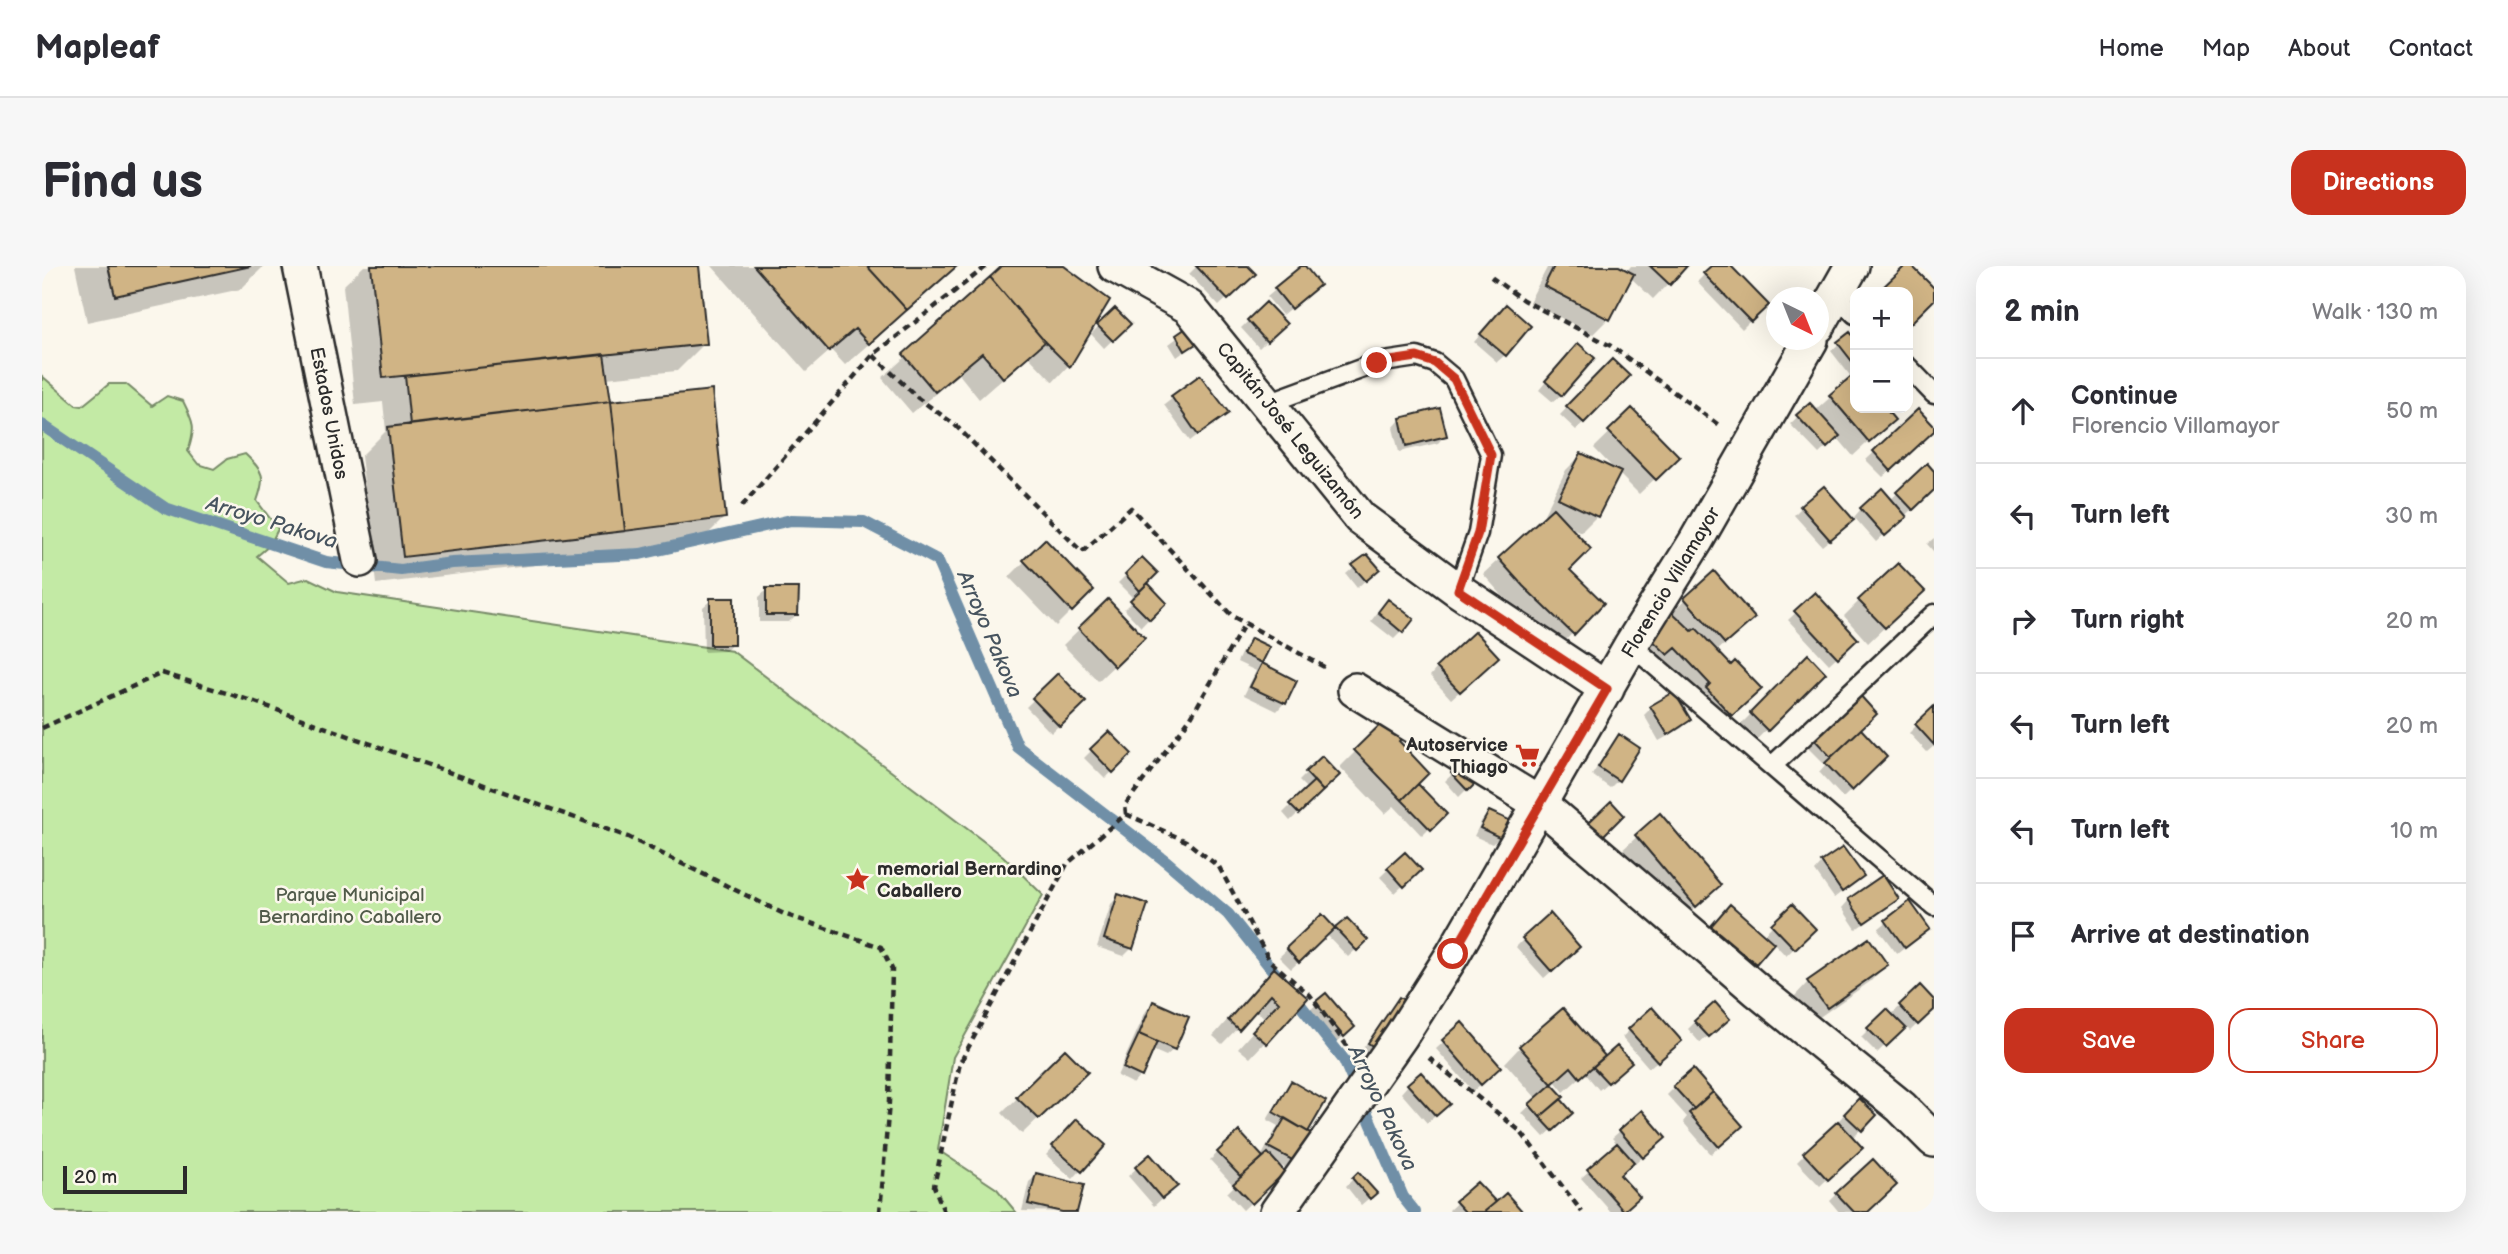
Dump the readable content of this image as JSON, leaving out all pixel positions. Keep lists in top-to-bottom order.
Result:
{
  "streets": {
    "street": ["Estados Unidos", "Capitán José Leguizamón", "Florencio Villamayor"]
  },
  "crossings": [
    ["Capitán José Leguizamón", "Florencio Villamayor"]
  ],
  "water": ["Arroyo Pakova"],
  "parks": ["Parque Municipal Bernardino Caballero"],
  "places": {
    "supermarket": ["Autoservice Thiago"],
    "place": ["memorial Bernardino Caballero"]
  },
  "scale_bar": "20 m",
  "north": "bottom right",
  "page": {
    "header": "Mapleaf",
    "nav": [
      "Home",
      "Map",
      "About",
      "Contact"
    ],
    "buttons": [
      "Directions",
      ["Save", "Share"]
    ],
    "title": "Find us",
    "heading": ["2 min", "Walk · 130 m"],
    "map_buttons": ["+", "−"],
    "list": [
      ["Continue", "Florencio Villamayor", "50 m"],
      ["Turn left", "30 m"],
      ["Turn right", "20 m"],
      ["Turn left", "20 m"],
      ["Turn left", "10 m"],
      "Arrive at destination"
    ],
    "scale": "20 m"
  }
}
